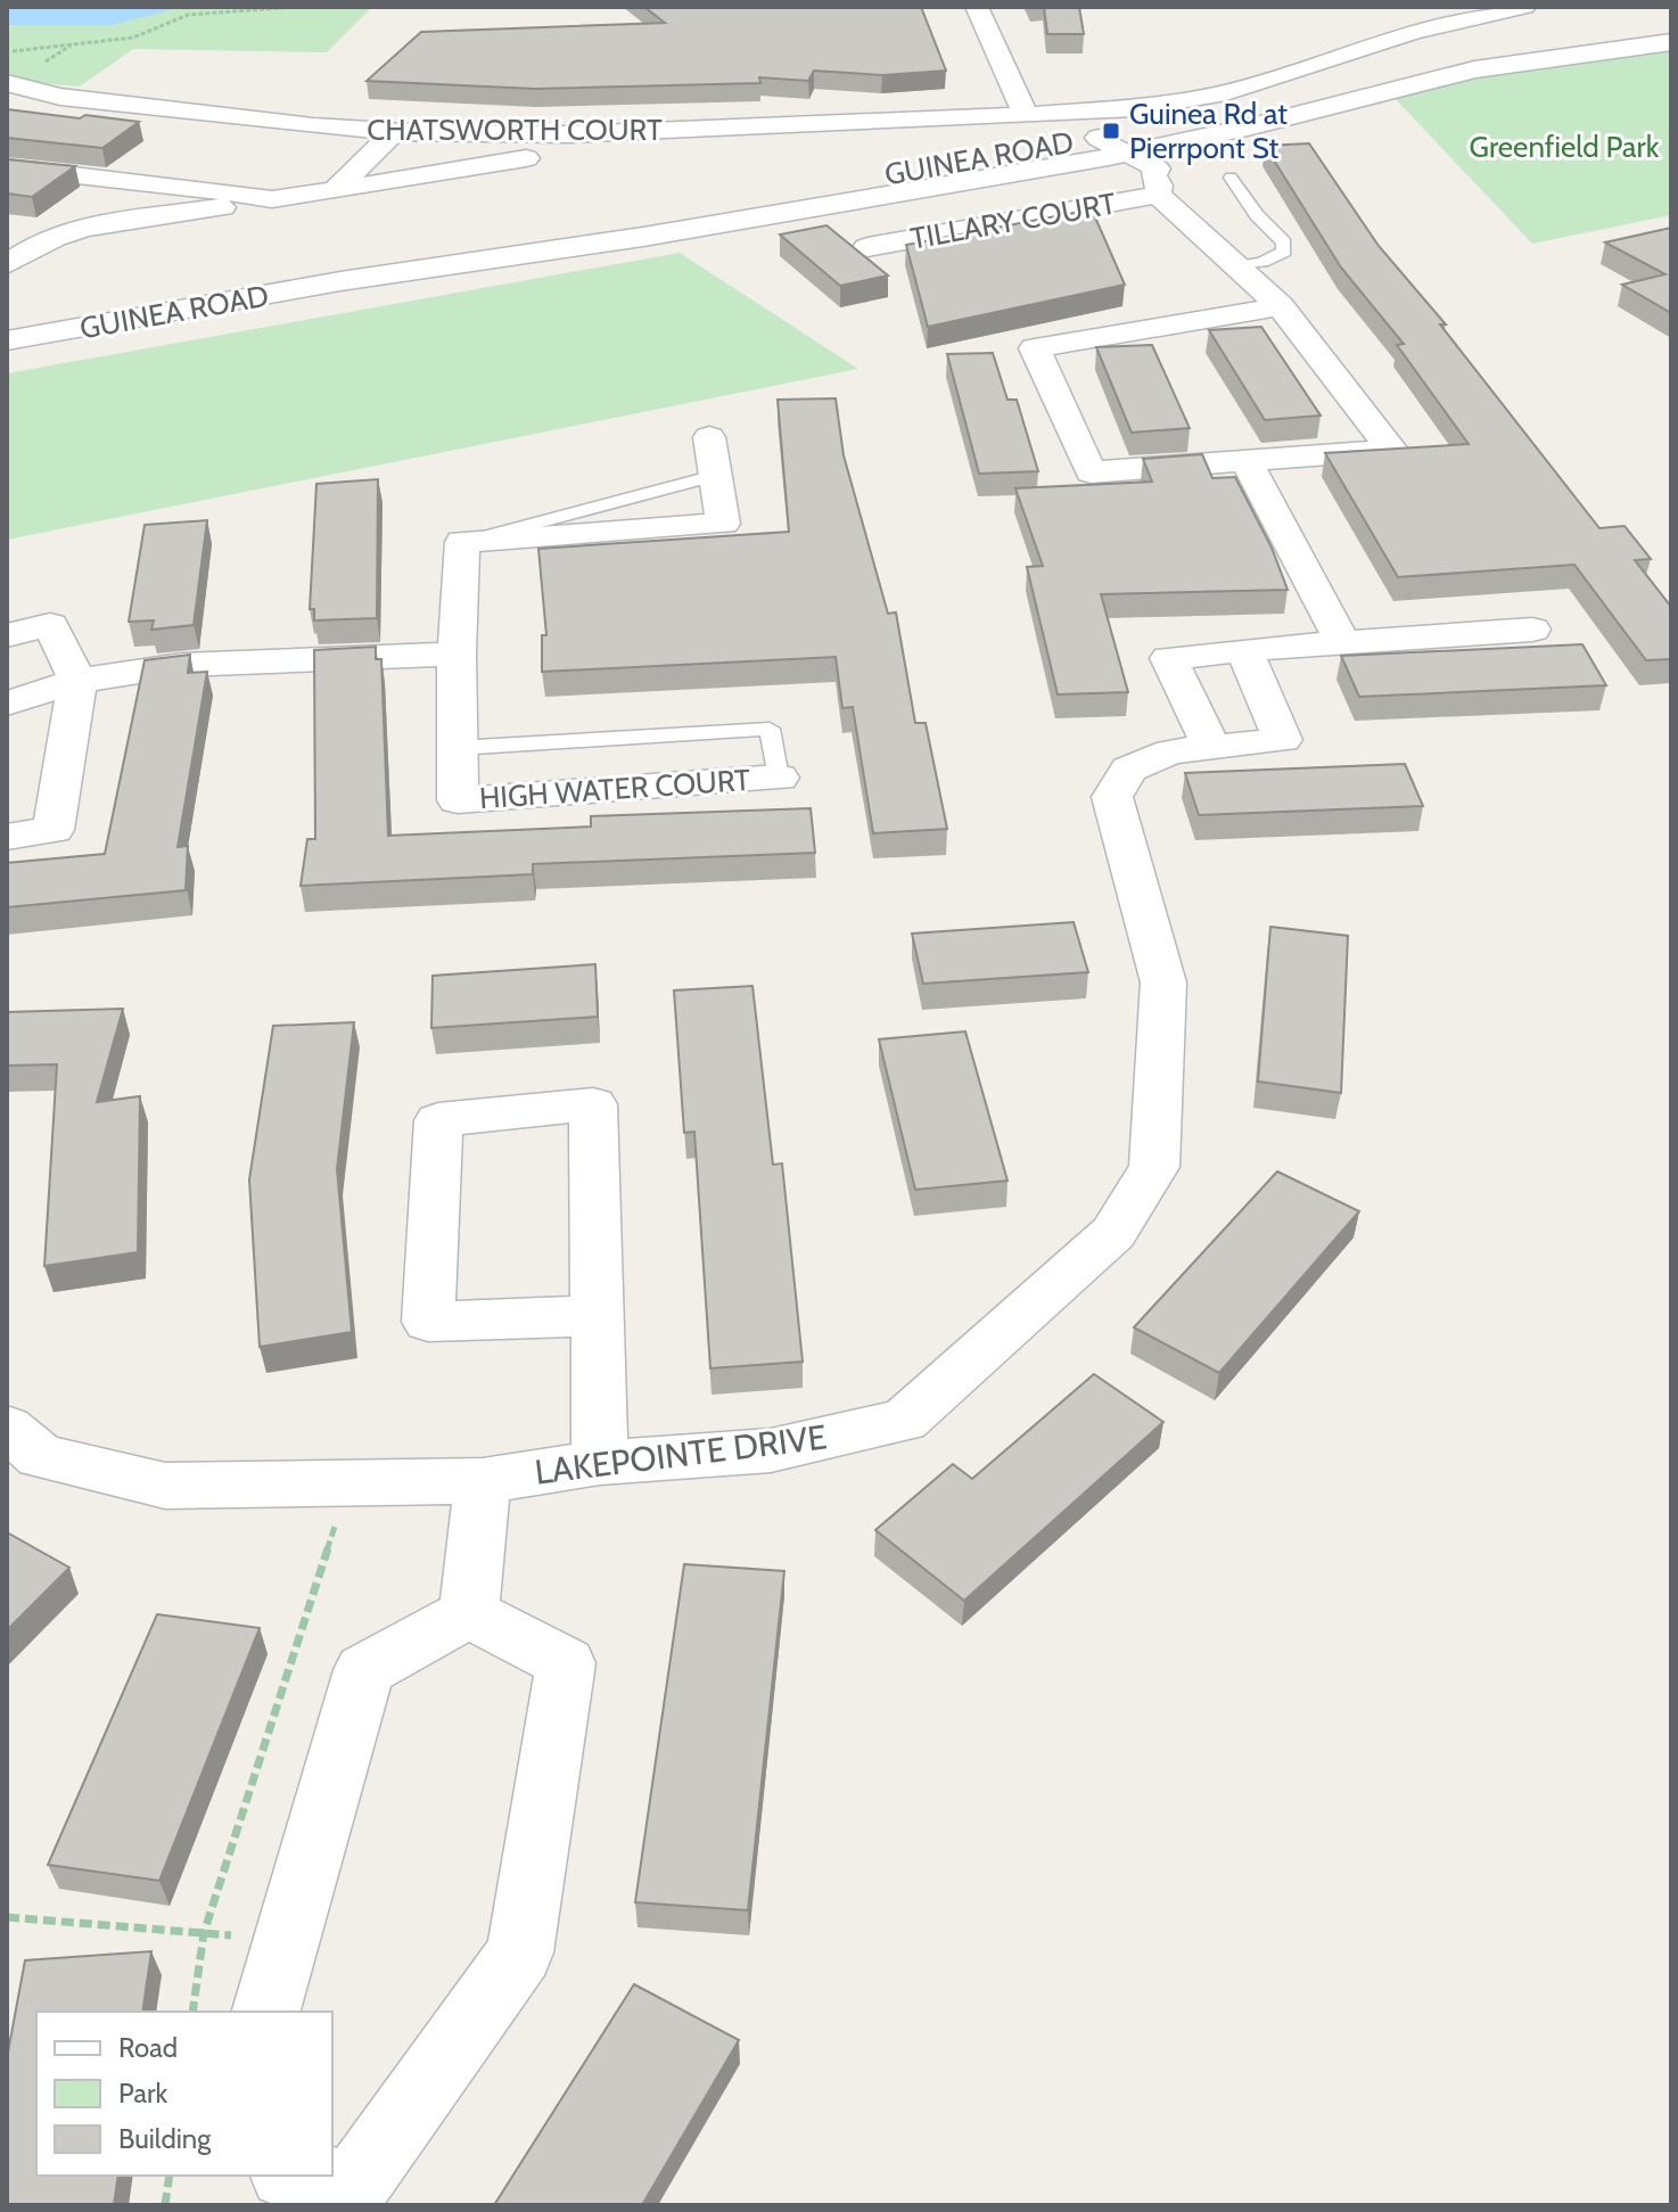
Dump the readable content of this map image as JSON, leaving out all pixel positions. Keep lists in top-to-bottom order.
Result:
{
  "streets": {
    "main road": ["GUINEA ROAD"],
    "street": [
      "CHATSWORTH COURT",
      "TILLARY COURT",
      "HIGH WATER COURT",
      "LAKEPOINTE DRIVE"
    ]
  },
  "crossings": [
    ["CHATSWORTH COURT", "GUINEA ROAD"]
  ],
  "parks": ["Greenfield Park"],
  "places": {
    "transit": ["Guinea Rd at Pierrpont St"]
  },
  "legend": ["Road", "Park", "Building"]
}
